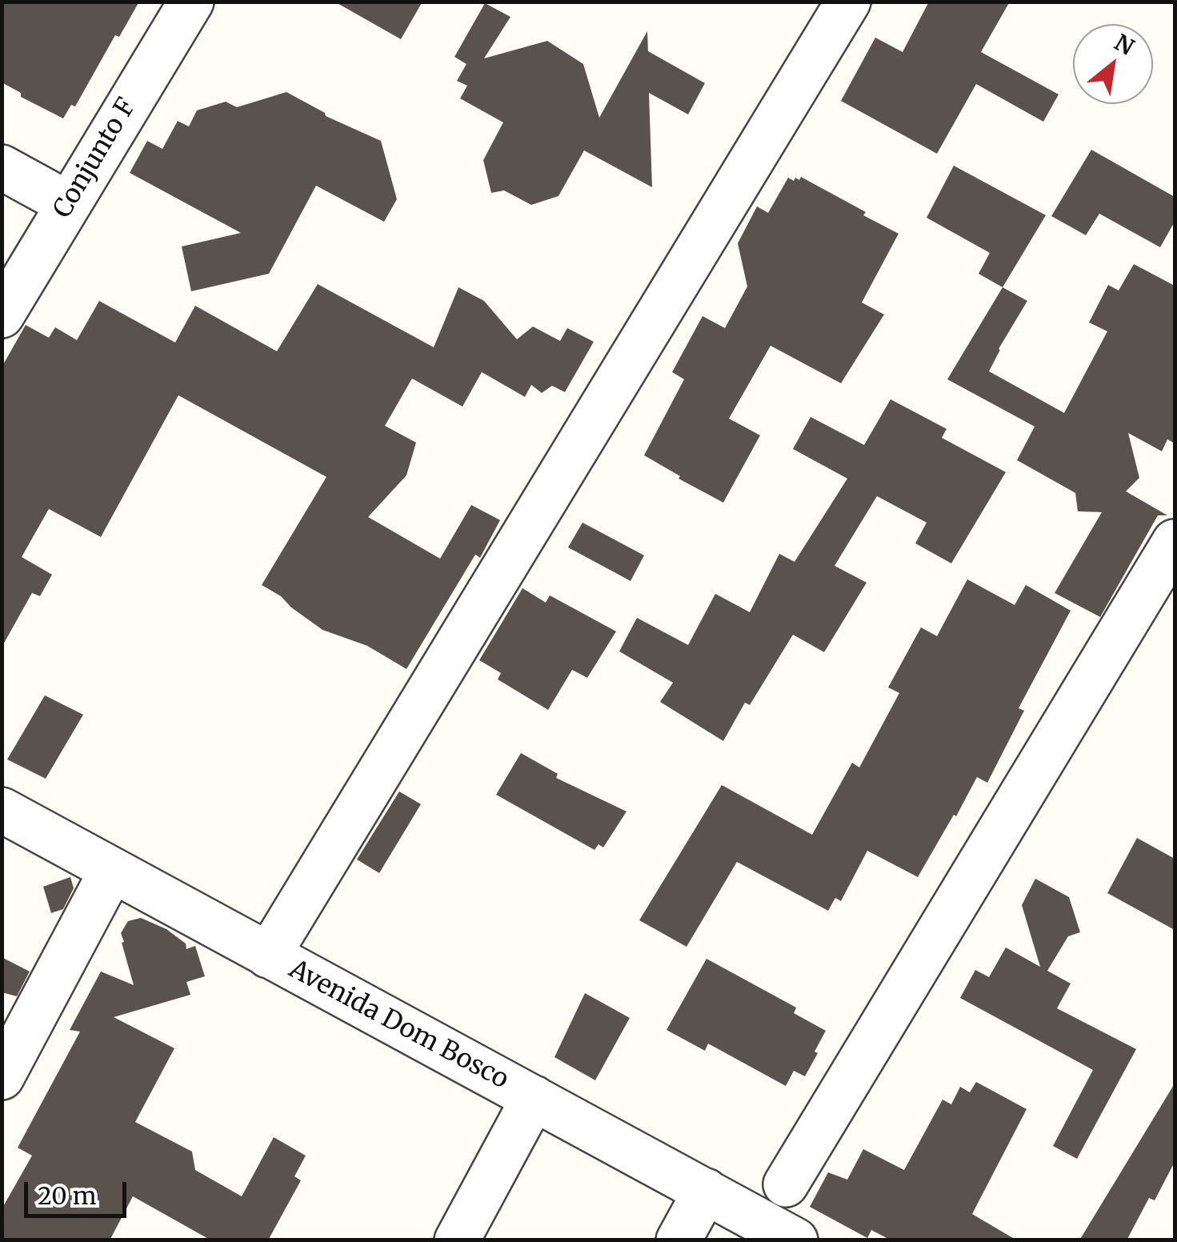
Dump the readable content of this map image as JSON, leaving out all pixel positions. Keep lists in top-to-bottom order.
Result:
{
  "streets": {
    "street": ["Conjunto F", "Avenida Dom Bosco"]
  },
  "scale_bar": "20 m",
  "north": "top right"
}
